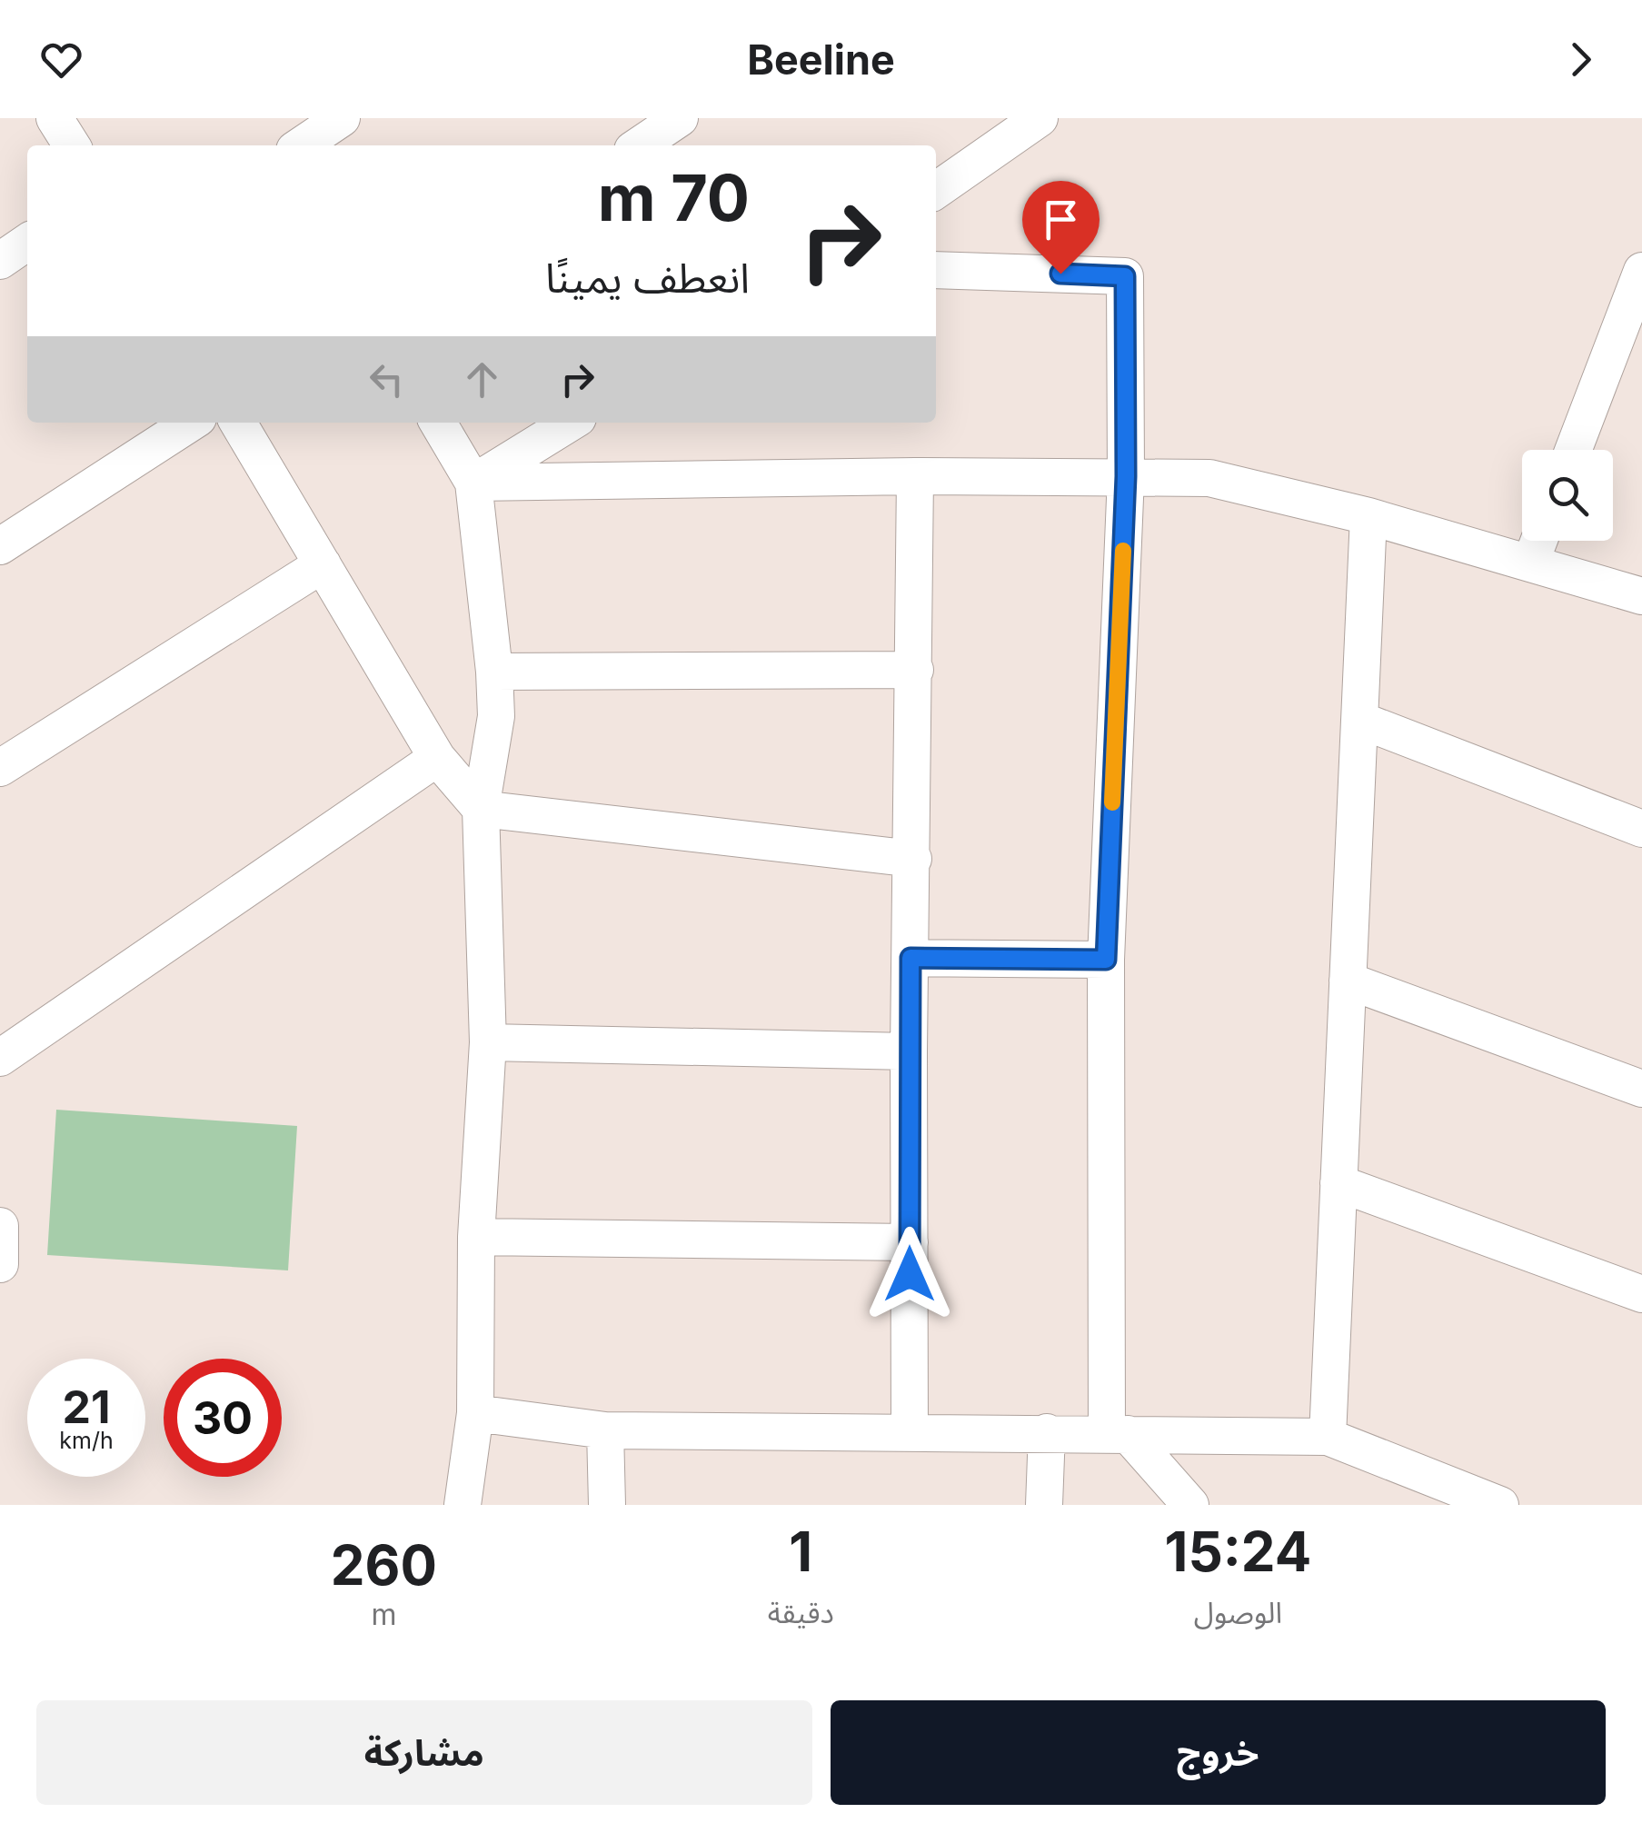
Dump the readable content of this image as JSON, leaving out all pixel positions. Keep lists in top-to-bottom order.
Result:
{
  "page": {
    "header": "Beeline",
    "turn": ["70 m", "انعطف يمينًا"],
    "speed": "21 km/h",
    "limit": "30",
    "eta": [
      "15:24",
      "الوصول",
      "1",
      "دقيقة",
      "260",
      "m"
    ],
    "buttons": ["خروج", "مشاركة"]
  }
}
